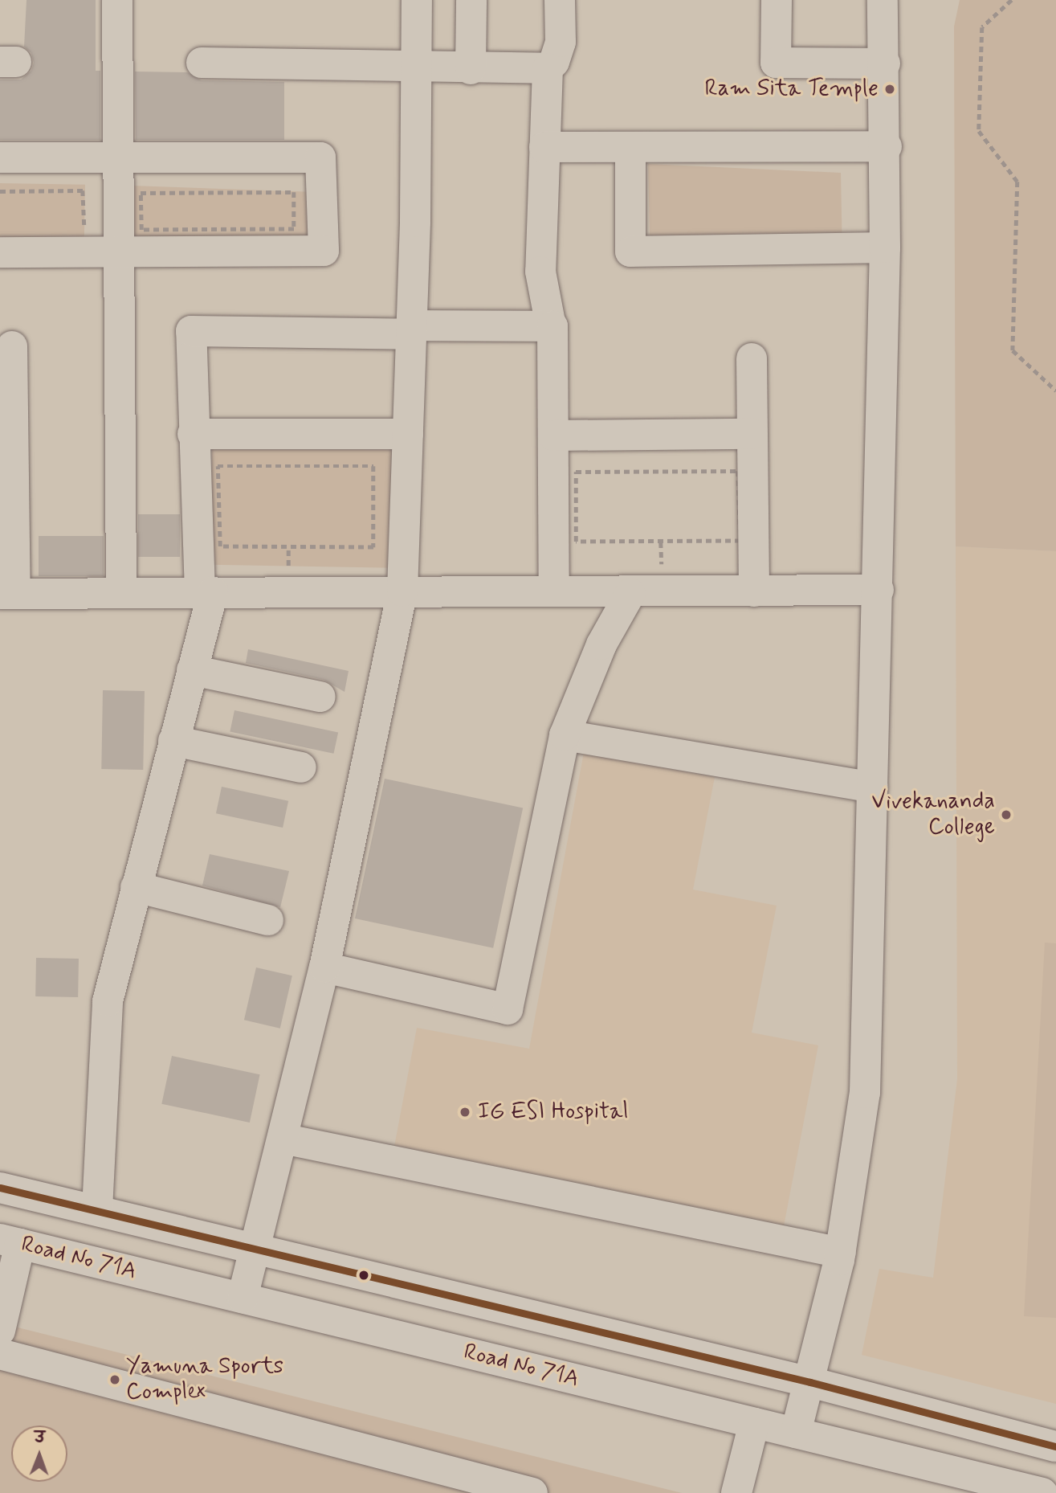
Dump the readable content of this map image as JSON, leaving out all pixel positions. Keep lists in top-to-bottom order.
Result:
{
  "streets": {
    "street": ["Road No 71A"]
  },
  "places": [
    "Ram Sita Temple",
    "Vivekananda College",
    "IG ESI Hospital",
    "Yamuna Sports Complex"
  ],
  "north": "top"
}
